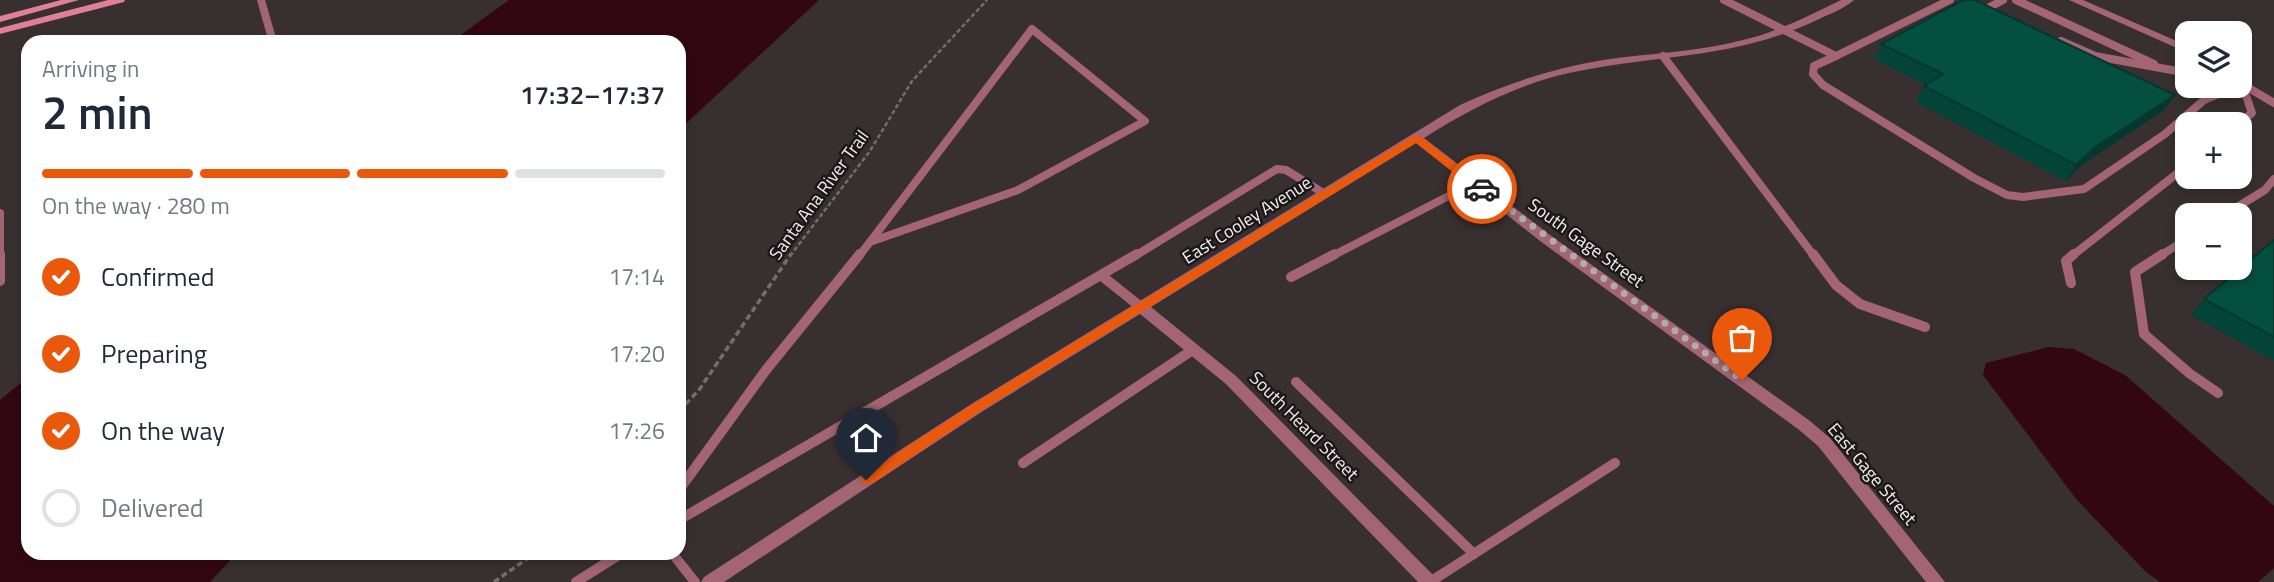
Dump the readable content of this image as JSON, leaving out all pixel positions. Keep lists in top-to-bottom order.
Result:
{
  "streets": {
    "street": [
      "East Cooley Avenue",
      "South Gage Street",
      "South Heard Street",
      "East Gage Street"
    ],
    "path": ["Santa Ana River Trail"]
  },
  "crossings": [
    ["East Cooley Avenue", "South Gage Street"],
    ["East Cooley Avenue", "South Heard Street"],
    ["South Gage Street", "East Gage Street"]
  ],
  "page": {
    "map_buttons": ["+", "−"],
    "heading": ["2 min", "Arriving in", "17:32–17:37"],
    "bar": "On the way · 280 m",
    "list": [
      ["Confirmed", "17:14"],
      ["Preparing", "17:20"],
      ["On the way", "17:26"],
      "Delivered"
    ]
  }
}
